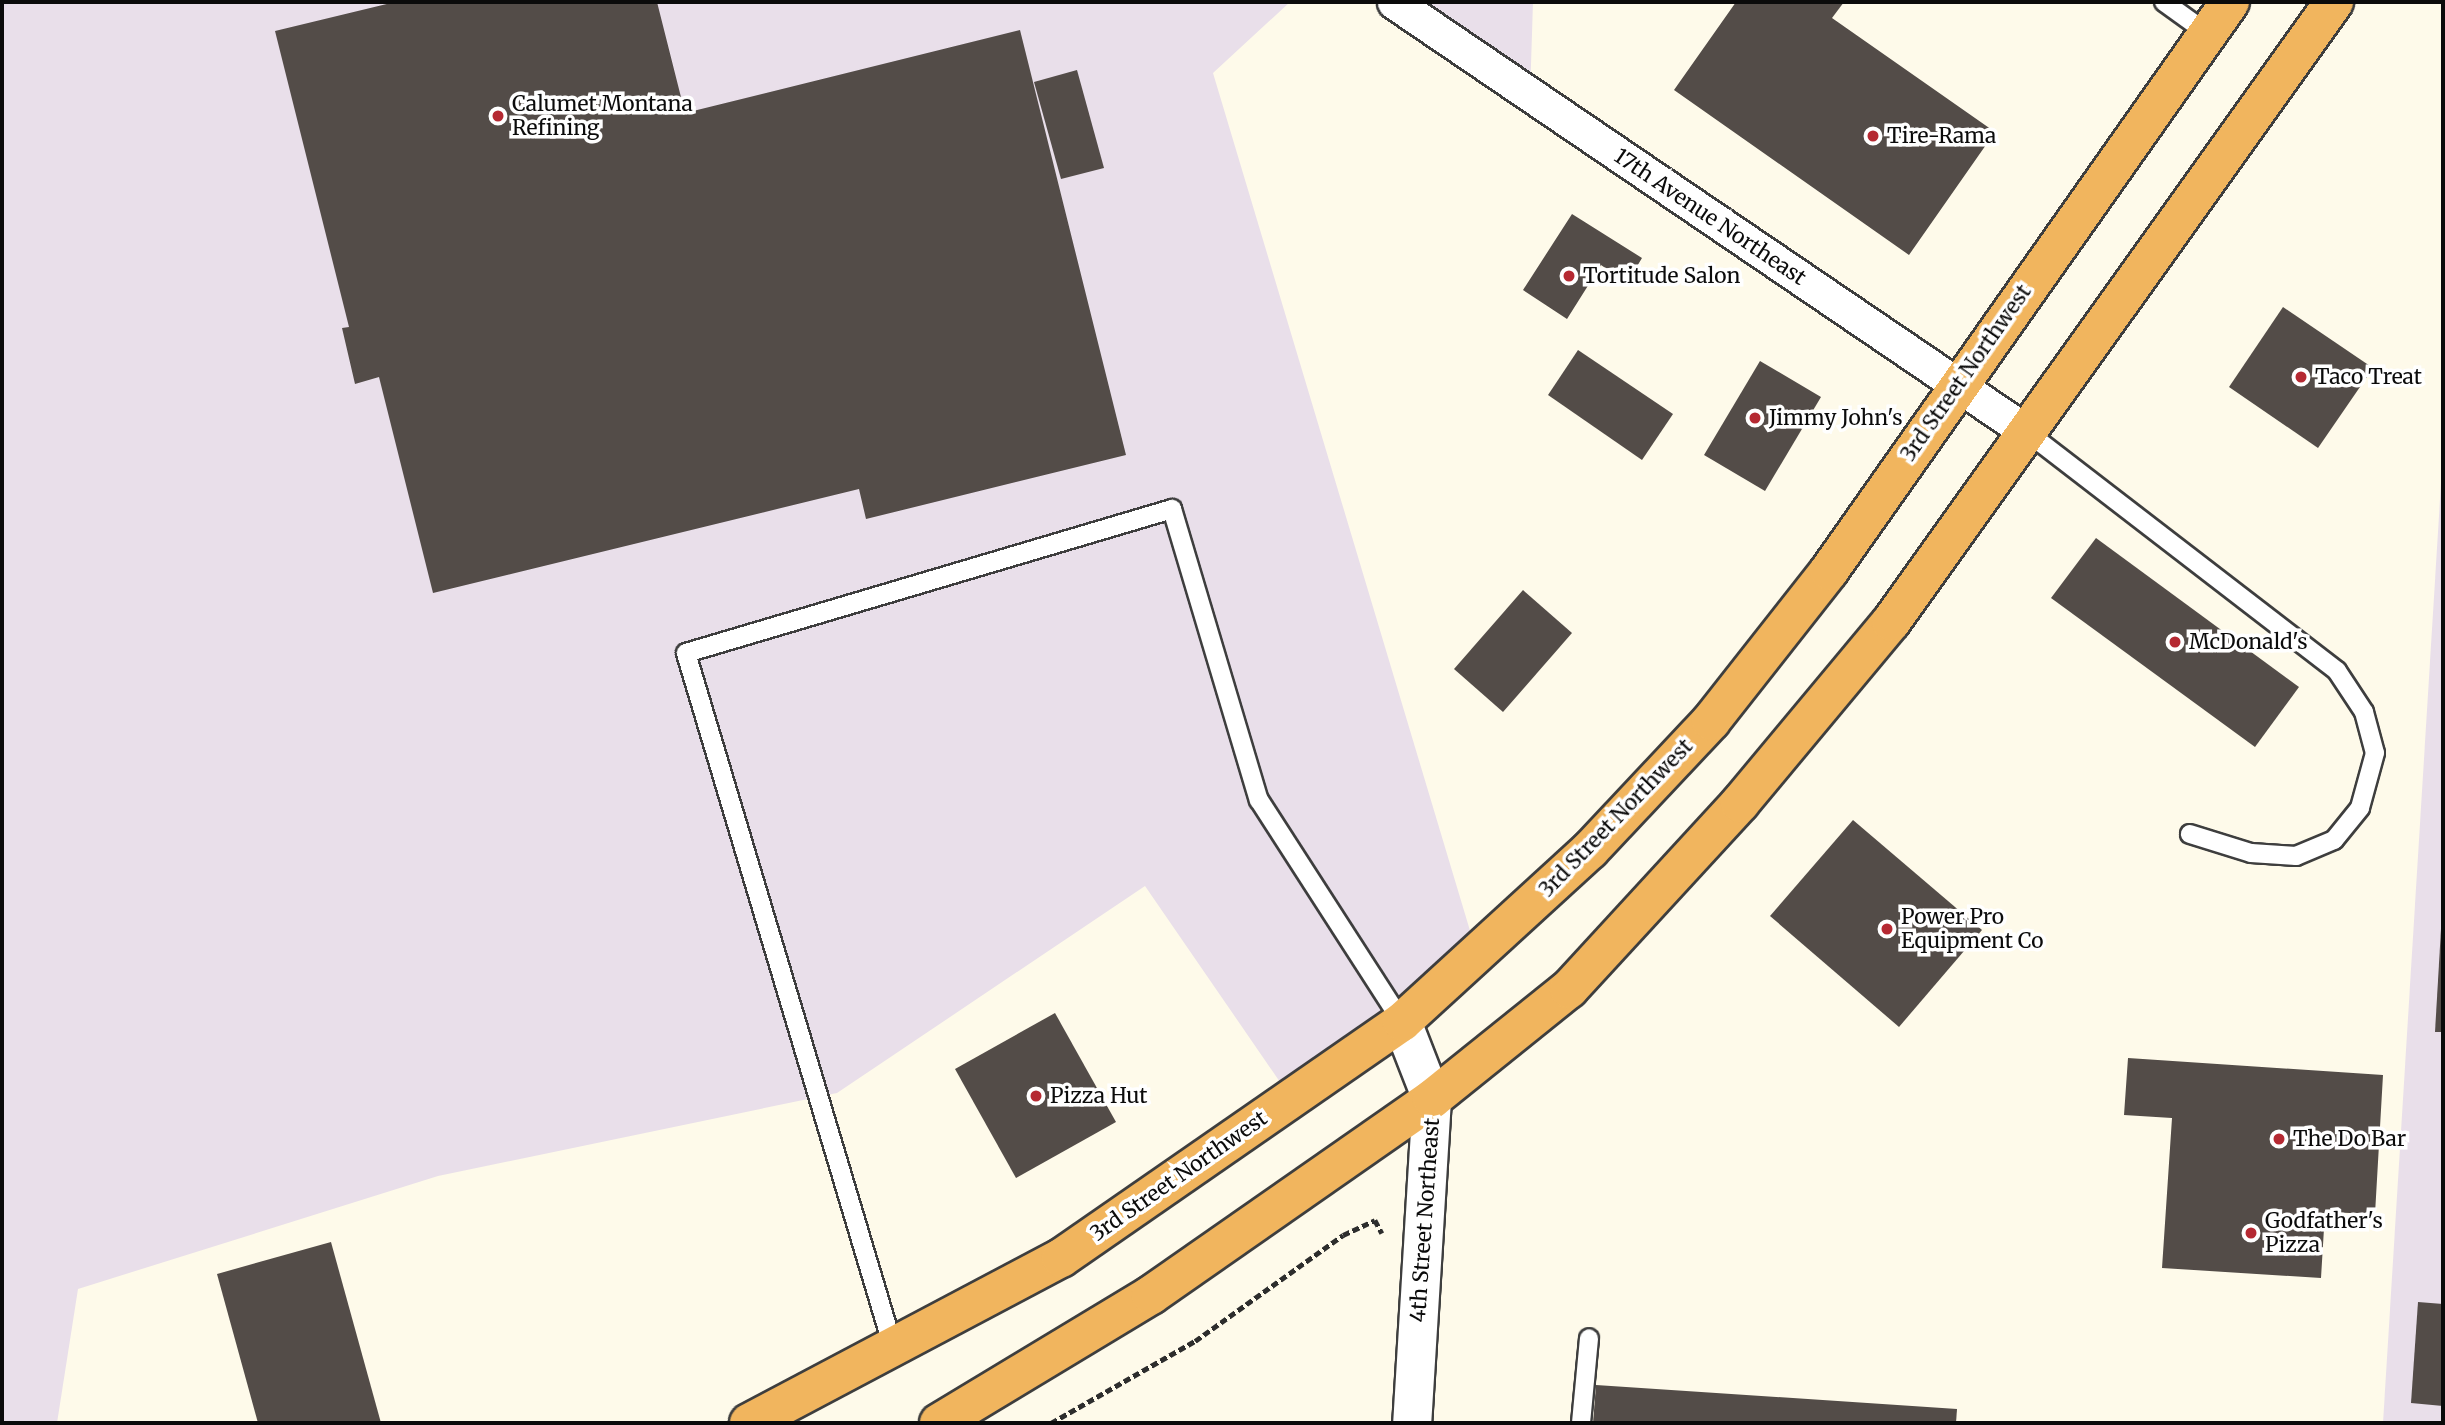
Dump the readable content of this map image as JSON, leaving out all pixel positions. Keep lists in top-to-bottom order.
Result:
{
  "streets": {
    "highway": ["3rd Street Northwest"],
    "street": ["17th Avenue Northeast", "4th Street Northeast"]
  },
  "crossings": [
    ["17th Avenue Northeast", "3rd Street Northwest"],
    ["3rd Street Northwest", "4th Street Northeast"]
  ],
  "places": [
    "Calumet Montana Refining",
    "Tire-Rama",
    "Tortitude Salon",
    "Taco Treat",
    "Jimmy John's",
    "McDonald's",
    "Power Pro Equipment Co",
    "Pizza Hut",
    "The Do Bar",
    "Godfather's Pizza"
  ]
}
